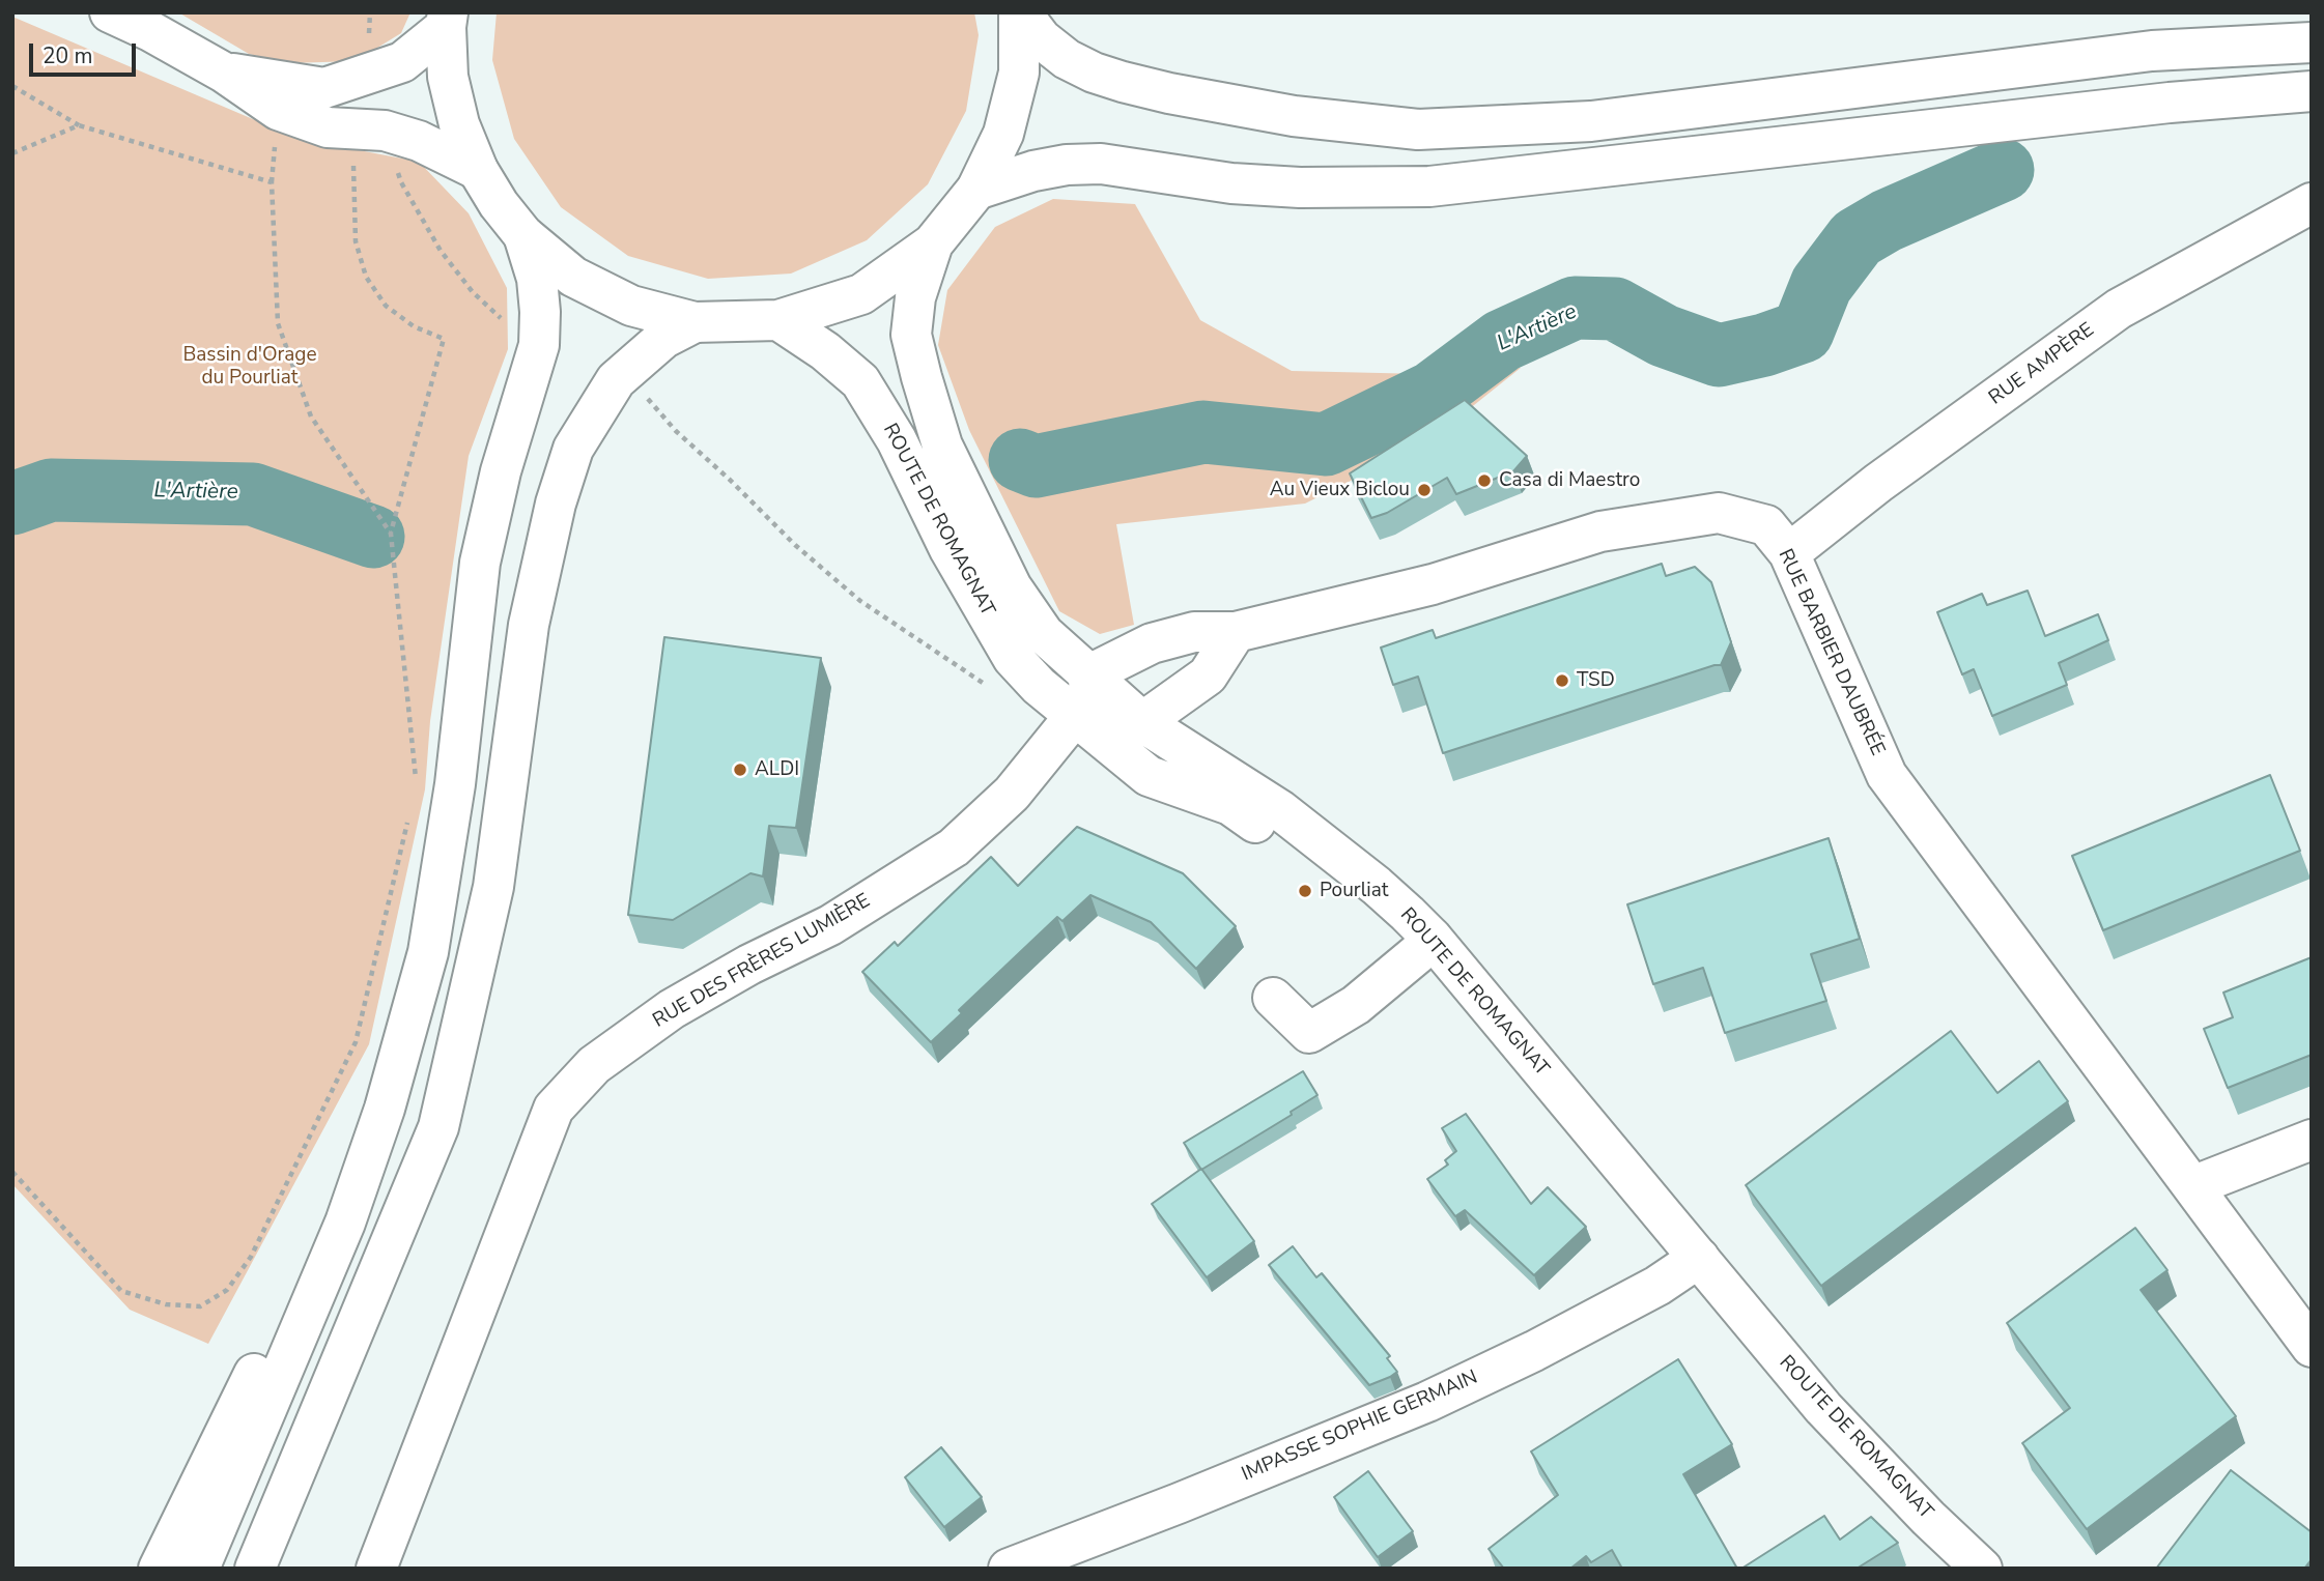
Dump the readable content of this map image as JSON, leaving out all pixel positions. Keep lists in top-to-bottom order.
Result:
{
  "streets": {
    "main road": [
      "RUE AMPÈRE",
      "ROUTE DE ROMAGNAT",
      "RUE BARBIER DAUBRÉE",
      "RUE DES FRÈRES LUMIÈRE",
      "IMPASSE SOPHIE GERMAIN"
    ]
  },
  "crossings": [
    ["RUE AMPÈRE", "RUE BARBIER DAUBRÉE"],
    ["ROUTE DE ROMAGNAT", "RUE BARBIER DAUBRÉE"],
    ["ROUTE DE ROMAGNAT", "RUE DES FRÈRES LUMIÈRE"],
    ["ROUTE DE ROMAGNAT", "IMPASSE SOPHIE GERMAIN"],
    ["RUE BARBIER DAUBRÉE", "RUE DES FRÈRES LUMIÈRE"]
  ],
  "water": ["L'Artière"],
  "parks": ["Bassin d'Orage du Pourliat"],
  "places": [
    "Casa di Maestro",
    "Au Vieux Biclou",
    "TSD",
    "ALDI",
    "Pourliat"
  ],
  "scale_bar": "20 m"
}
